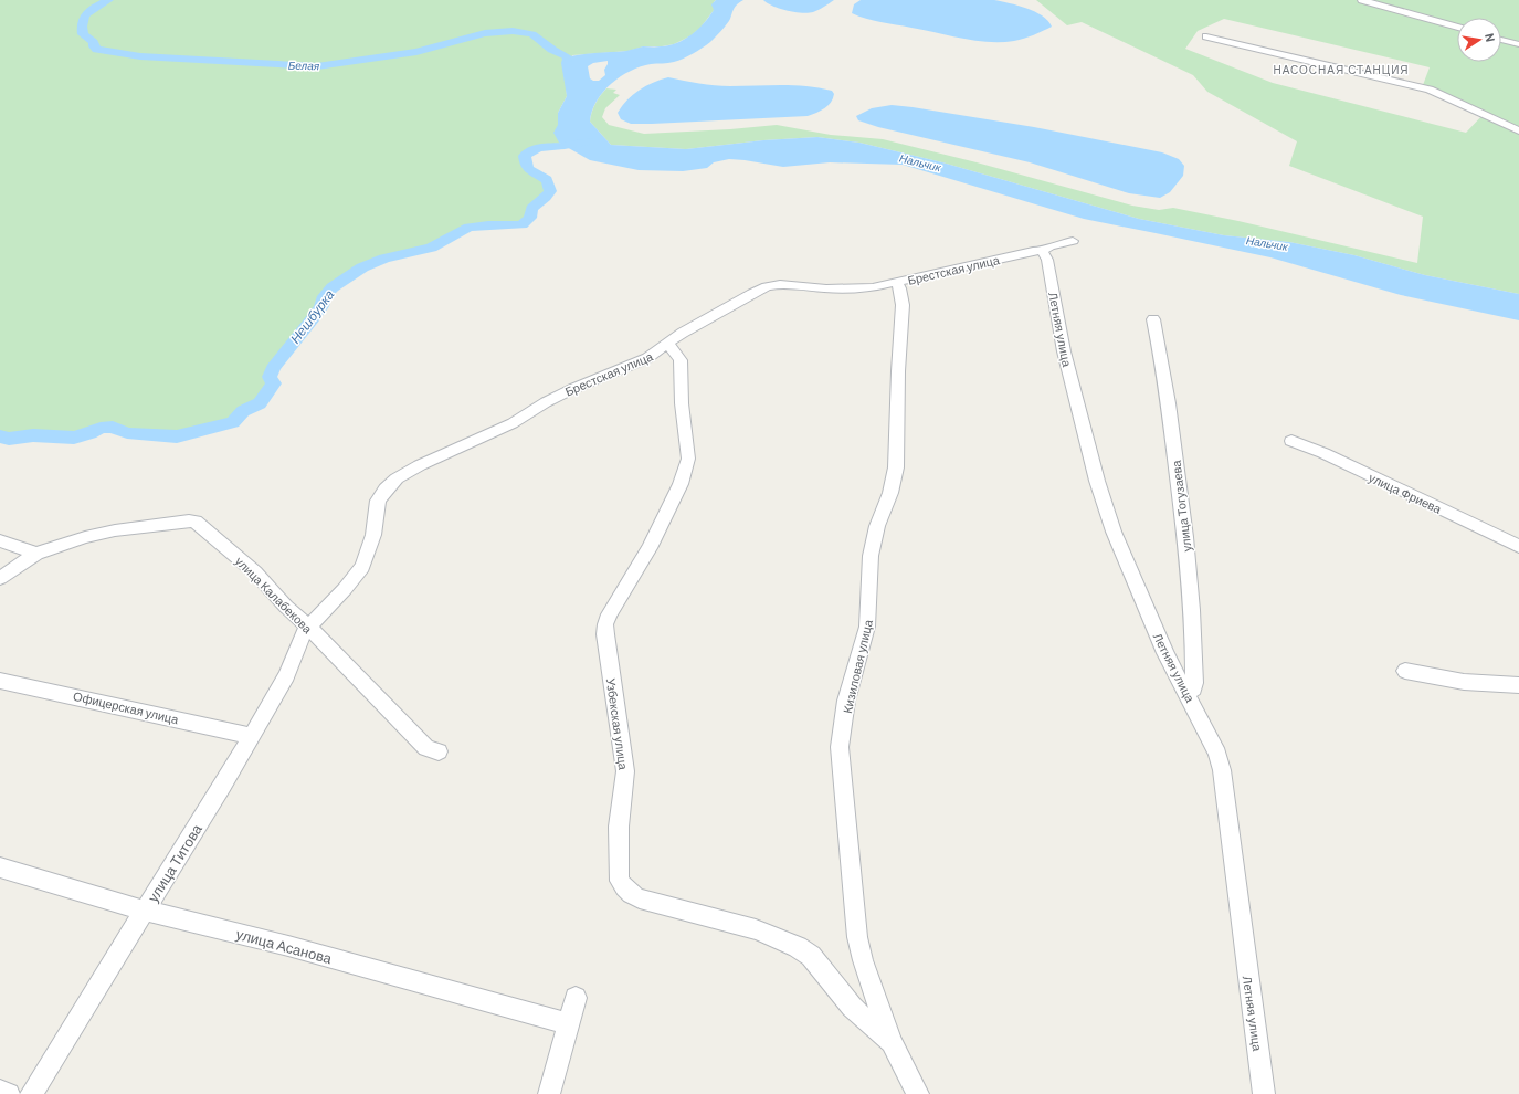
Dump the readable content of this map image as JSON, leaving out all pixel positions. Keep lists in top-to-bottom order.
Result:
{
  "streets": {
    "street": [
      "Брестская улица",
      "Летняя улица",
      "улица Фриева",
      "улица Тогузаева",
      "улица Калабекова",
      "Кизиловая улица",
      "Офицерская улица",
      "Узбекская улица",
      "улица Титова",
      "улица Асанова"
    ]
  },
  "crossings": [
    ["Брестская улица", "Летняя улица"],
    ["Брестская улица", "улица Калабекова"],
    ["Брестская улица", "Кизиловая улица"],
    ["Брестская улица", "Узбекская улица"],
    ["Брестская улица", "улица Титова"],
    ["Летняя улица", "улица Тогузаева"],
    ["улица Калабекова", "улица Титова"],
    ["Кизиловая улица", "Узбекская улица"],
    ["Офицерская улица", "улица Титова"],
    ["улица Титова", "улица Асанова"]
  ],
  "districts": ["НАСОСНАЯ СТАНЦИЯ"],
  "water": ["Белая", "Нальчик", "Нешбурка"],
  "north": "right"
}
